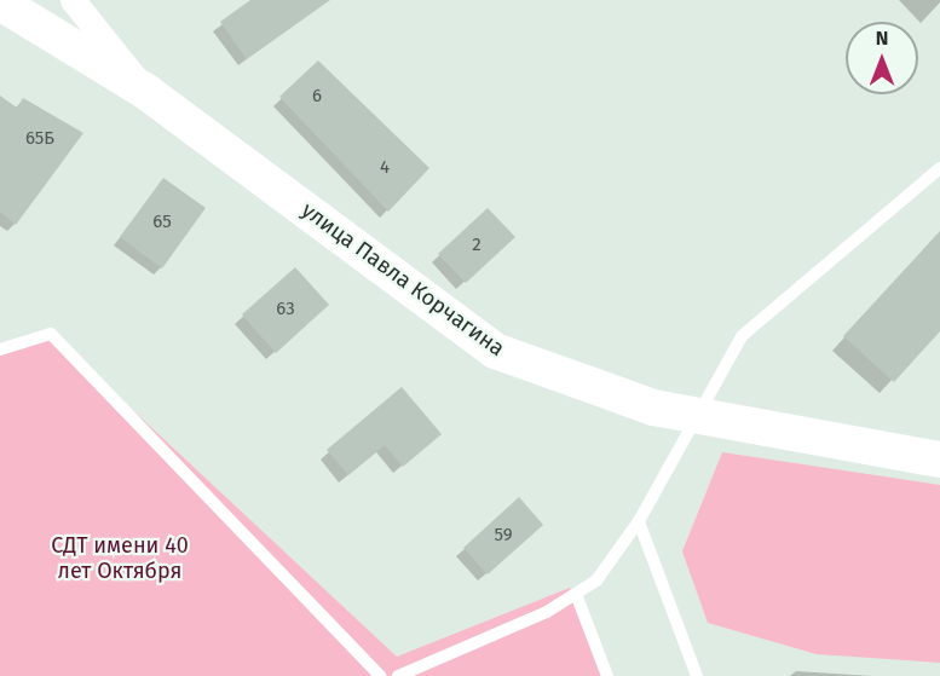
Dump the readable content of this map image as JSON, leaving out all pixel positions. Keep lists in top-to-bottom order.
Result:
{
  "streets": {
    "main road": ["улица Павла Корчагина"]
  },
  "parks": ["СДТ имени 40 лет Октября"],
  "house_numbers": [
    "6",
    "65Б",
    "4",
    "65",
    "2",
    "63",
    "59"
  ],
  "north": "top"
}
